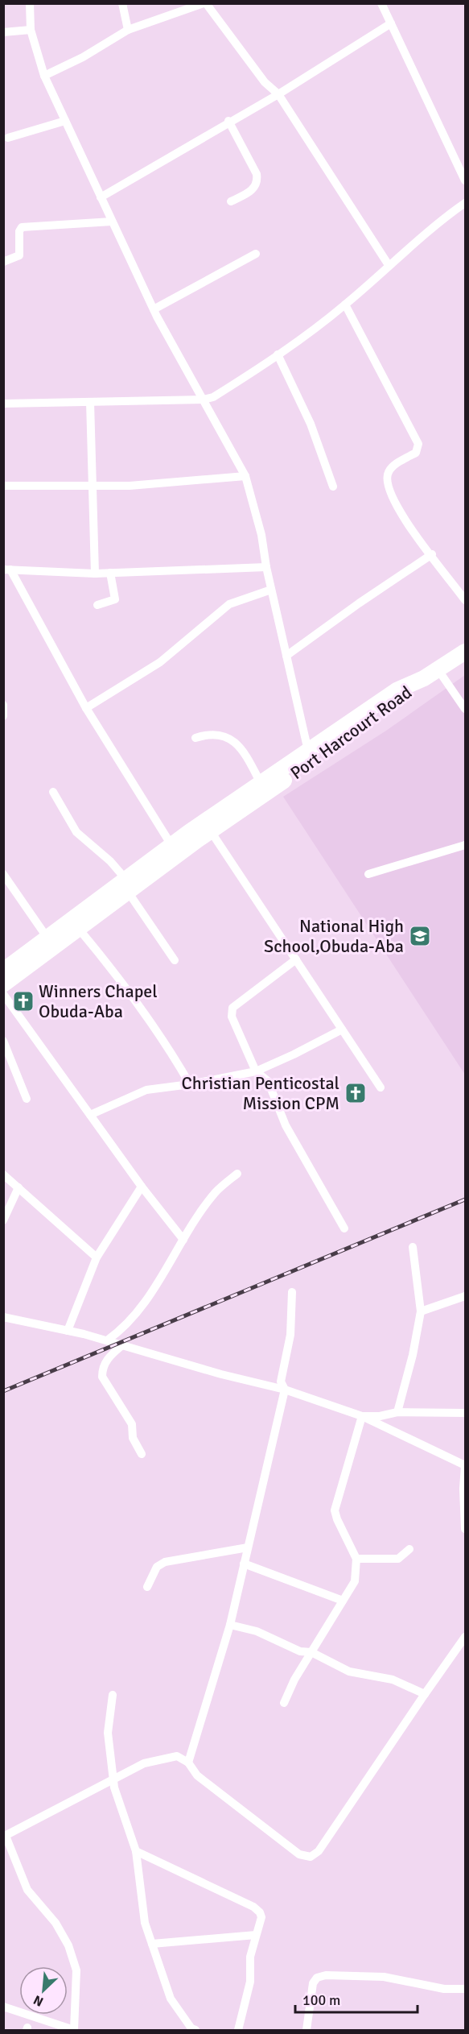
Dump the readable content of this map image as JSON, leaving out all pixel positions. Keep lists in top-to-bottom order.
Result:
{
  "streets": {
    "highway": ["Port Harcourt Road"]
  },
  "places": {
    "school or university": ["National High School,Obuda-Aba"],
    "church": ["Winners Chapel Obuda-Aba", "Christian Penticostal Mission CPM"]
  },
  "scale_bar": "100 m",
  "north": "bottom left"
}
